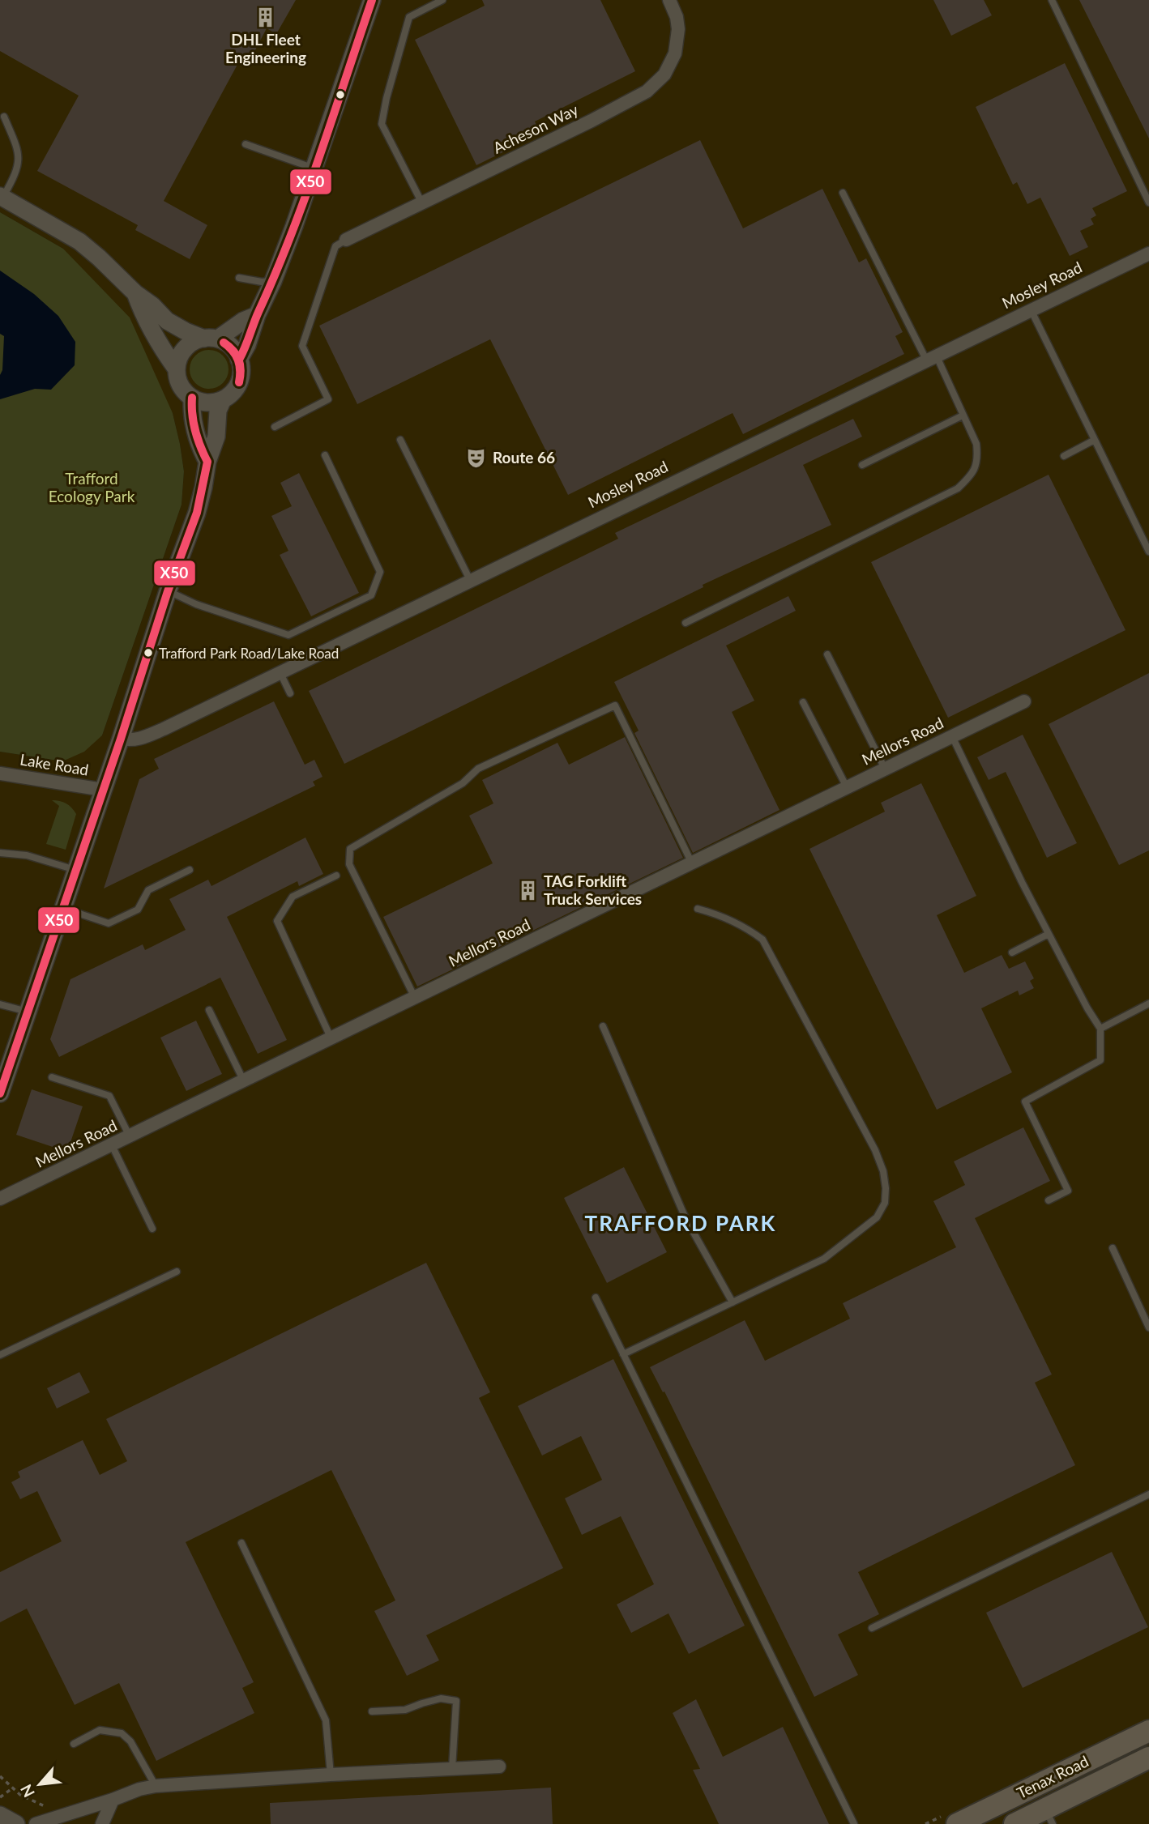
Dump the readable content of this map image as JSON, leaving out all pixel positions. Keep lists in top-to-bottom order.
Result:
{
  "streets": {
    "main road": ["Tenax Road"],
    "street": [
      "Acheson Way",
      "Mosley Road",
      "Mellors Road",
      "Lake Road"
    ]
  },
  "districts": ["TRAFFORD PARK"],
  "parks": ["Trafford Ecology Park"],
  "places": {
    "building": ["DHL Fleet Engineering", "TAG Forklift Truck Services"],
    "theatre": ["Route 66"],
    "other": ["Trafford Park Road/Lake Road"]
  },
  "lines": ["transit line X50"],
  "north": "bottom left"
}
